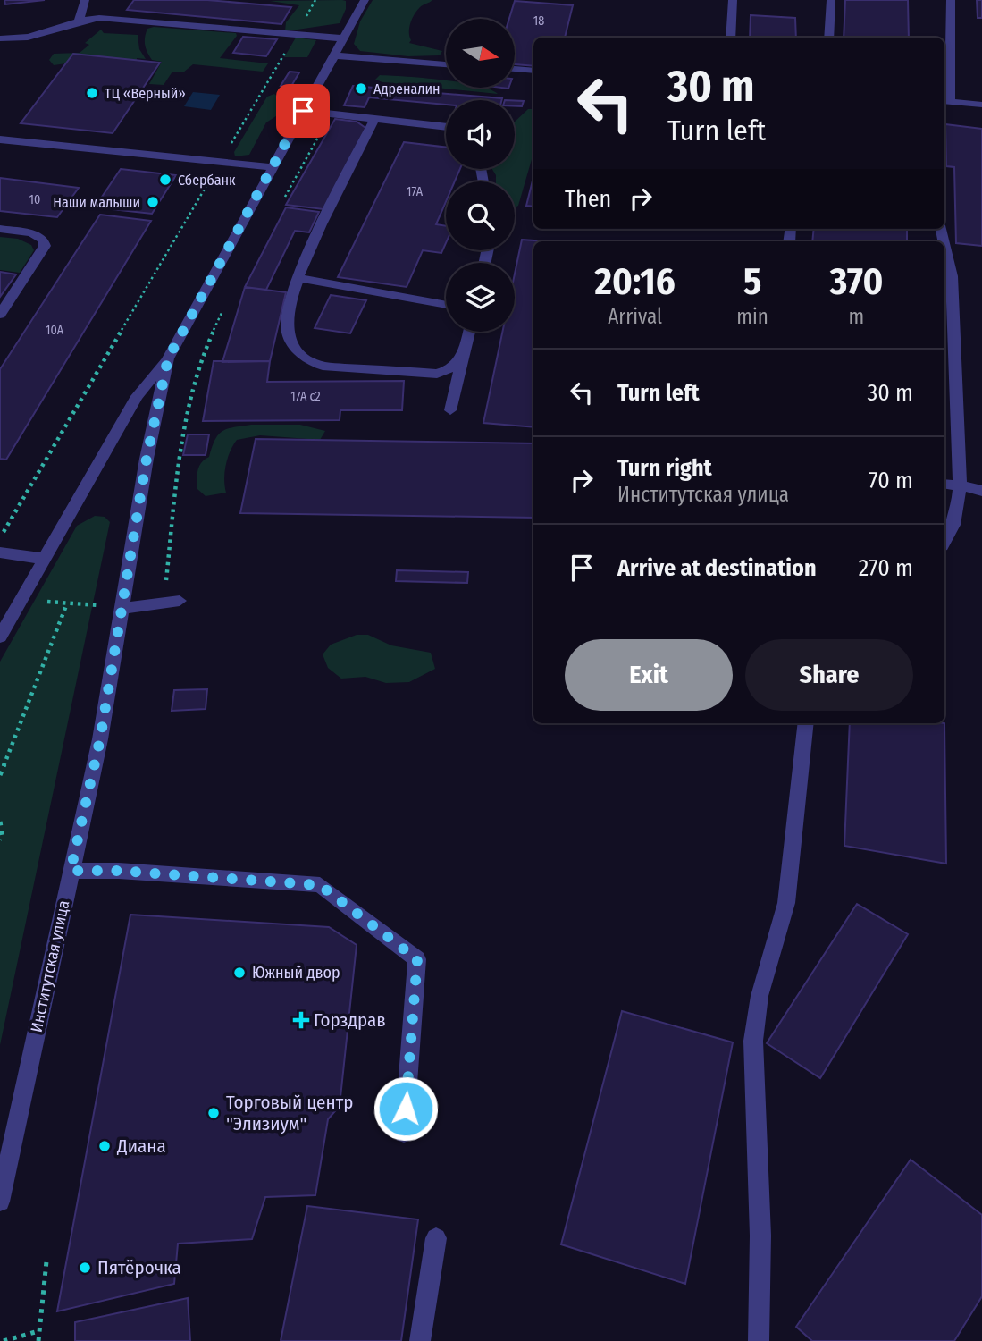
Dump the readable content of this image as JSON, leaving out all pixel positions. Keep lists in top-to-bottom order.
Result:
{
  "streets": {
    "street": ["Институтская улица"]
  },
  "places": {
    "other": [
      "Адреналин",
      "ТЦ «Верный»",
      "Сбербанк",
      "Наши малыши",
      "Южный двор",
      "Торговый центр \"Элизиум\"",
      "Диана",
      "Пятёрочка"
    ],
    "health": ["Горздрав"]
  },
  "house_numbers": [
    "18",
    "17А",
    "10",
    "10А",
    "17А с2"
  ],
  "north": "right",
  "page": {
    "turn": ["30 m", "Turn left"],
    "then": "Then",
    "eta": [
      "20:16",
      "Arrival",
      "5",
      "min",
      "370",
      "m"
    ],
    "list": [
      {
        "name": "Turn left",
        "value": "30 m"
      },
      {
        "name": "Turn right",
        "note": "Институтская улица",
        "value": "70 m"
      },
      {
        "name": "Arrive at destination",
        "value": "270 m"
      }
    ],
    "buttons": ["Exit", "Share"]
  }
}
